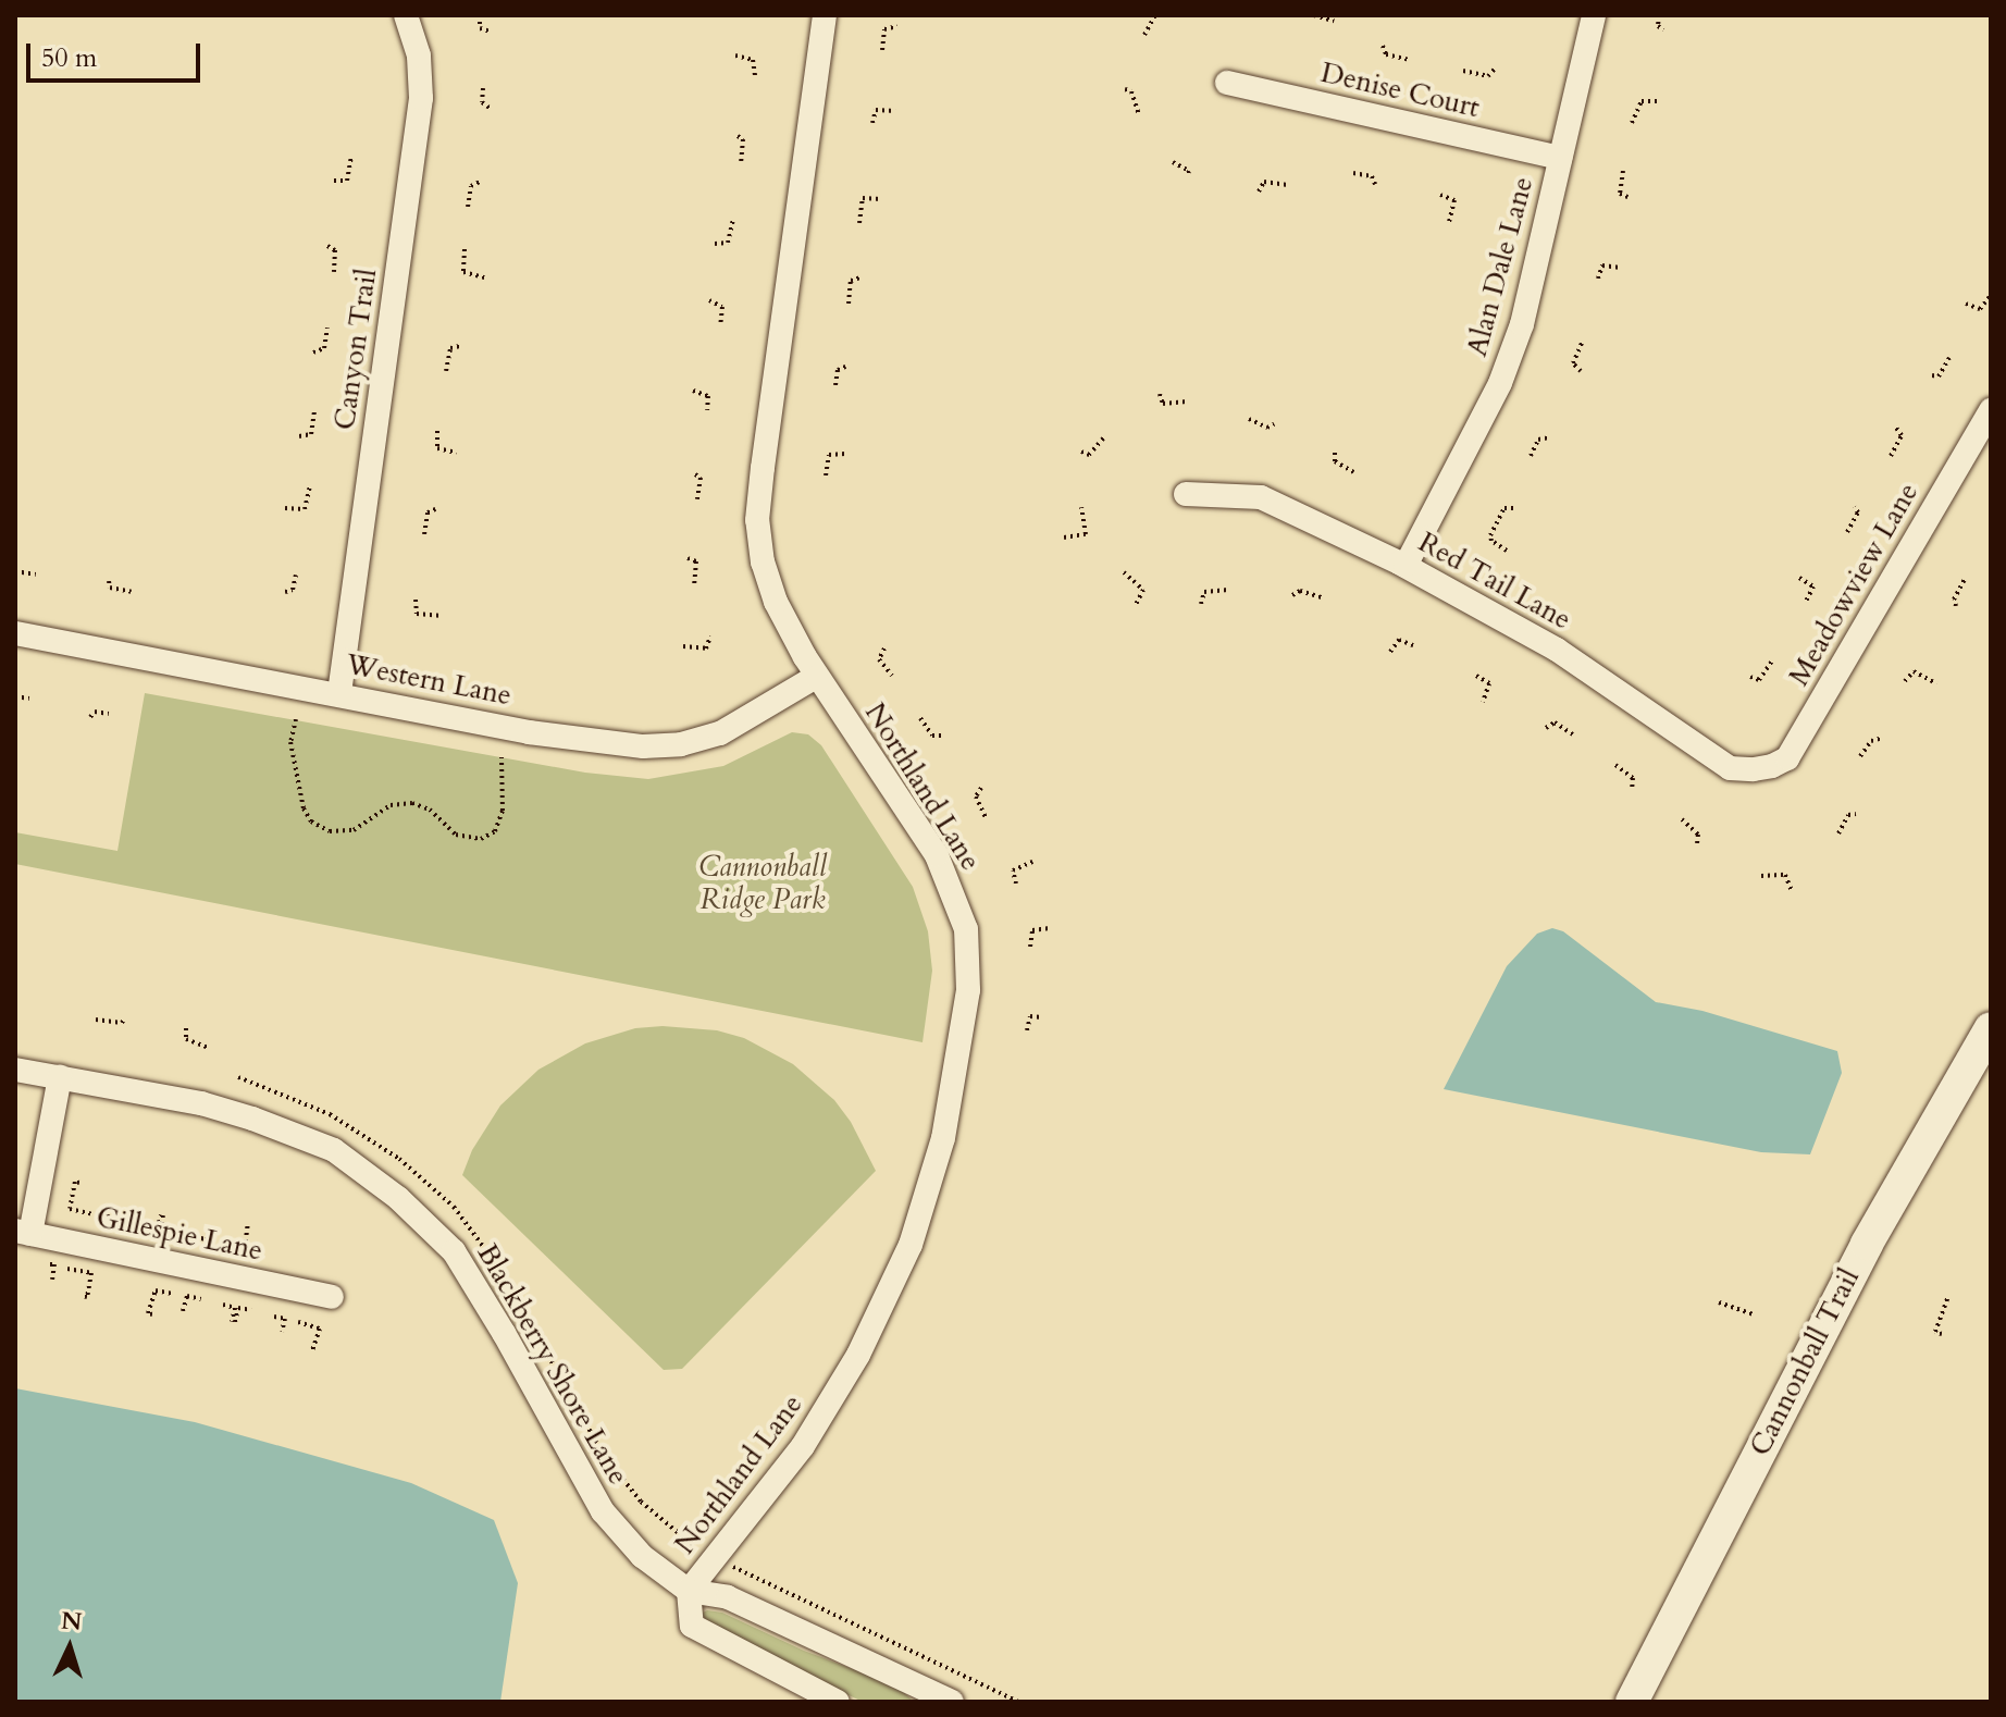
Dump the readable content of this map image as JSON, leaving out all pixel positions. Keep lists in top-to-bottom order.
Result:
{
  "streets": {
    "main road": ["Cannonball Trail"],
    "street": [
      "Denise Court",
      "Alan Dale Lane",
      "Canyon Trail",
      "Red Tail Lane",
      "Meadowview Lane",
      "Western Lane",
      "Northland Lane",
      "Gillespie Lane",
      "Blackberry Shore Lane"
    ]
  },
  "crossings": [
    ["Denise Court", "Alan Dale Lane"],
    ["Alan Dale Lane", "Red Tail Lane"],
    ["Canyon Trail", "Western Lane"],
    ["Red Tail Lane", "Meadowview Lane"],
    ["Western Lane", "Northland Lane"],
    ["Northland Lane", "Blackberry Shore Lane"]
  ],
  "parks": ["Cannonball Ridge Park"],
  "scale_bar": "50 m",
  "north": "top"
}
